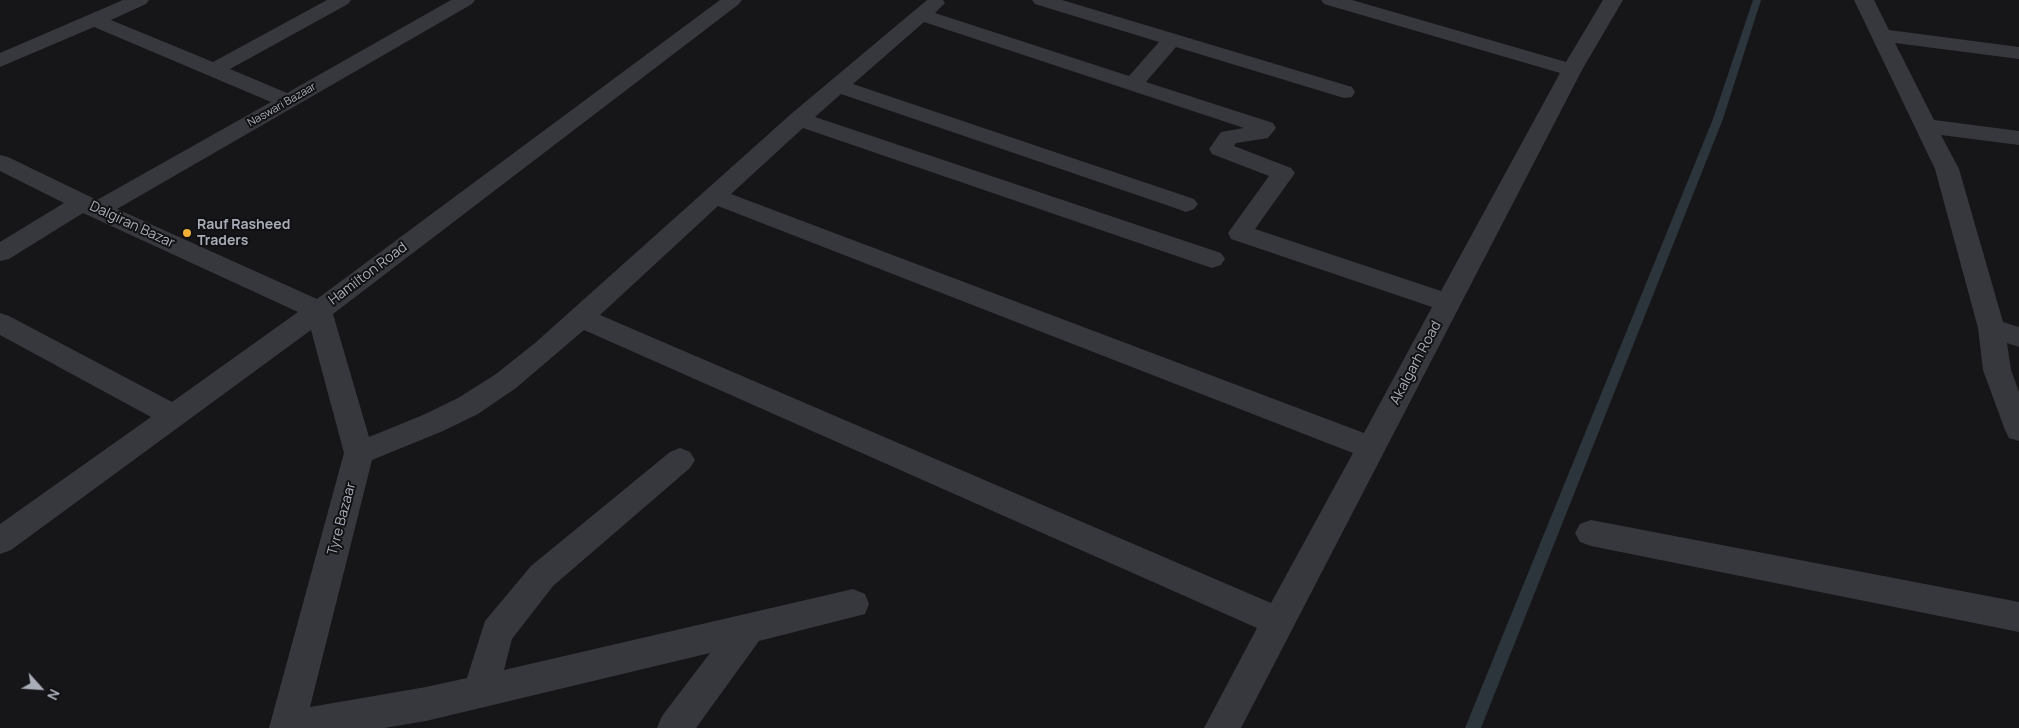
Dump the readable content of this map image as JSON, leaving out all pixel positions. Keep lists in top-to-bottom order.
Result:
{
  "streets": {
    "street": [
      "Naswari Bazaar",
      "Dalgiran Bazar",
      "Hamilton Road",
      "Akalgarh Road",
      "Tyre Bazaar"
    ]
  },
  "crossings": [
    ["Naswari Bazaar", "Dalgiran Bazar"],
    ["Dalgiran Bazar", "Hamilton Road"]
  ],
  "places": ["Rauf Rasheed Traders"],
  "north": "bottom right"
}
